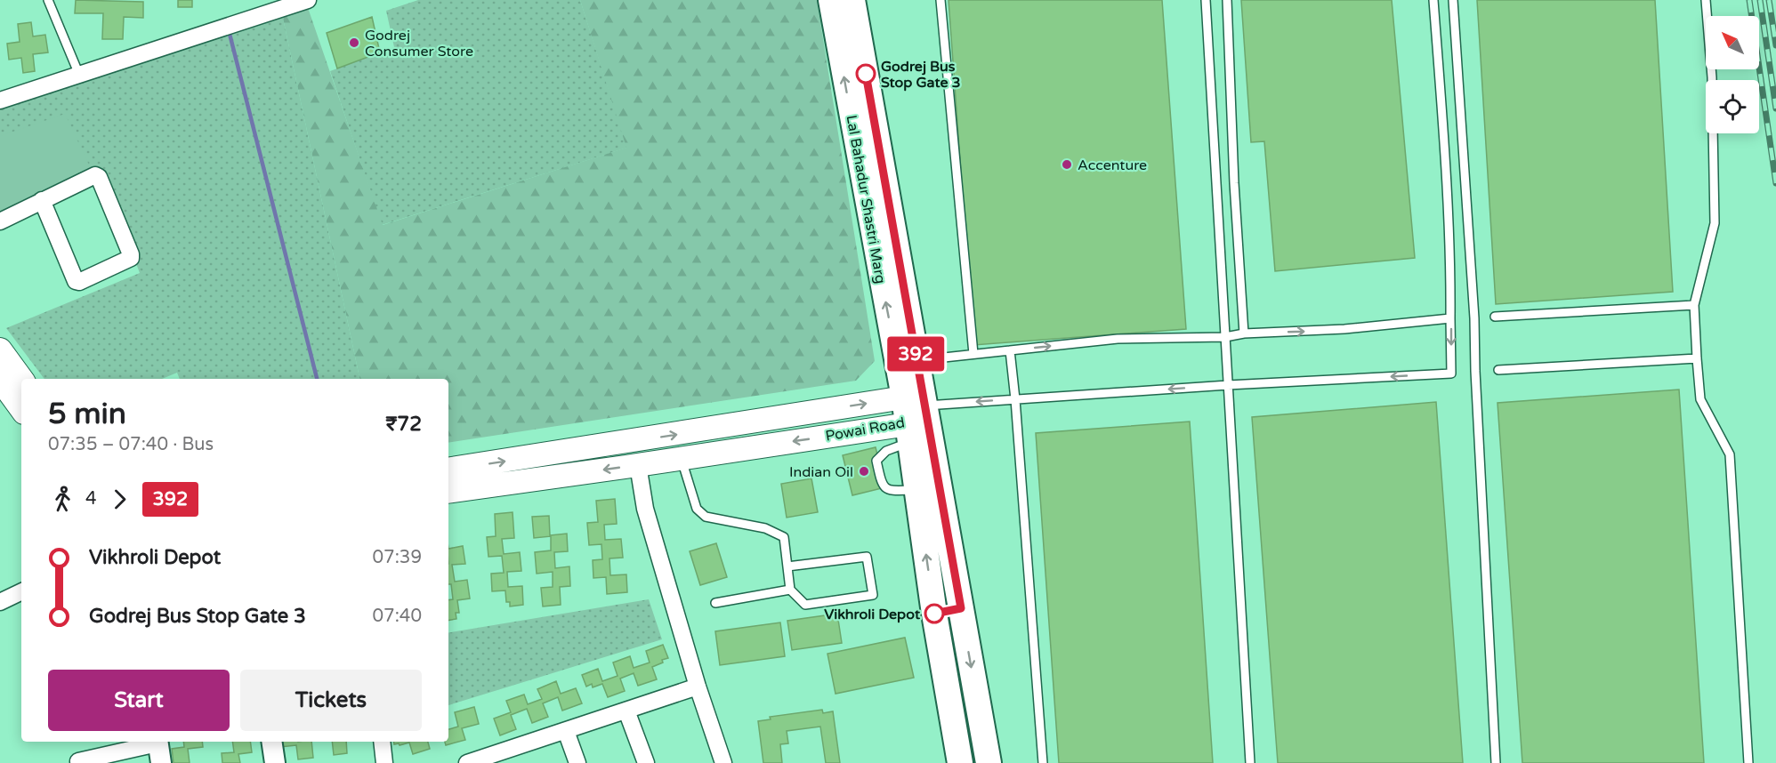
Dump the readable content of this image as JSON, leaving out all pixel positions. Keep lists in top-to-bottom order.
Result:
{
  "streets": {
    "main road": ["Lal Bahadur Shastri Marg", "Powai Road"]
  },
  "crossings": [
    ["Lal Bahadur Shastri Marg", "Powai Road"]
  ],
  "places": [
    "Godrej Consumer Store",
    "Godrej Bus Stop Gate 3",
    "Accenture",
    "Indian Oil",
    "Vikhroli Depot"
  ],
  "lines": ["bus line 392"],
  "north": "top left",
  "page": {
    "on_map": "392",
    "heading": ["5 min", "07:35 – 07:40 · Bus", "₹72"],
    "legs": ["4", "392"],
    "list": [
      {
        "name": "Vikhroli Depot",
        "value": "07:39"
      },
      {
        "name": "Godrej Bus Stop Gate 3",
        "value": "07:40"
      }
    ],
    "buttons": ["Start", "Tickets"]
  }
}
